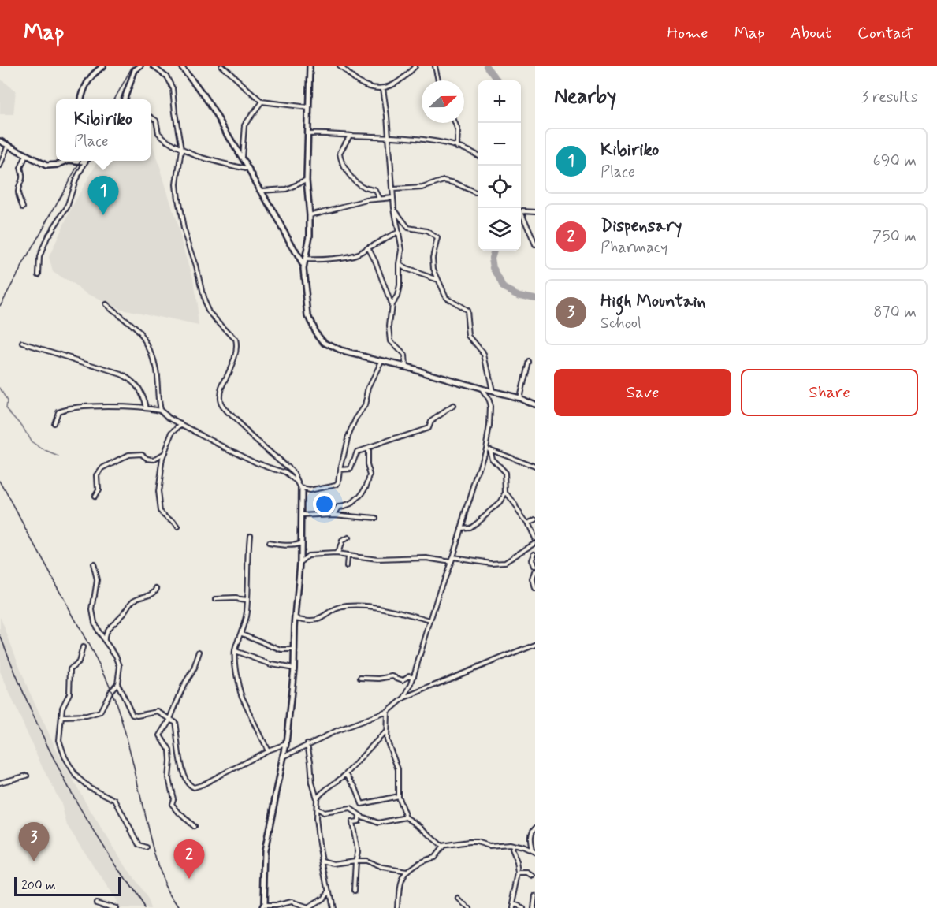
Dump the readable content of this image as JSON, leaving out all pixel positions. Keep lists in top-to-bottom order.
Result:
{
  "scale_bar": "200 m",
  "north": "right",
  "page": {
    "header": "Map",
    "nav": [
      "Home",
      "Map",
      "About",
      "Contact"
    ],
    "heading": ["Nearby", "3 results"],
    "map_buttons": ["+", "−"],
    "popup": ["Kibiriko", "Place"],
    "list": [
      {
        "mark": "1",
        "name": "Kibiriko",
        "note": "Place",
        "value": "690 m"
      },
      {
        "mark": "2",
        "name": "Dispensary",
        "note": "Pharmacy",
        "value": "750 m"
      },
      {
        "mark": "3",
        "name": "High Mountain",
        "note": "School",
        "value": "870 m"
      }
    ],
    "pins": ["1", "3", "2"],
    "buttons": ["Save", "Share"],
    "scale": "200 m"
  }
}
